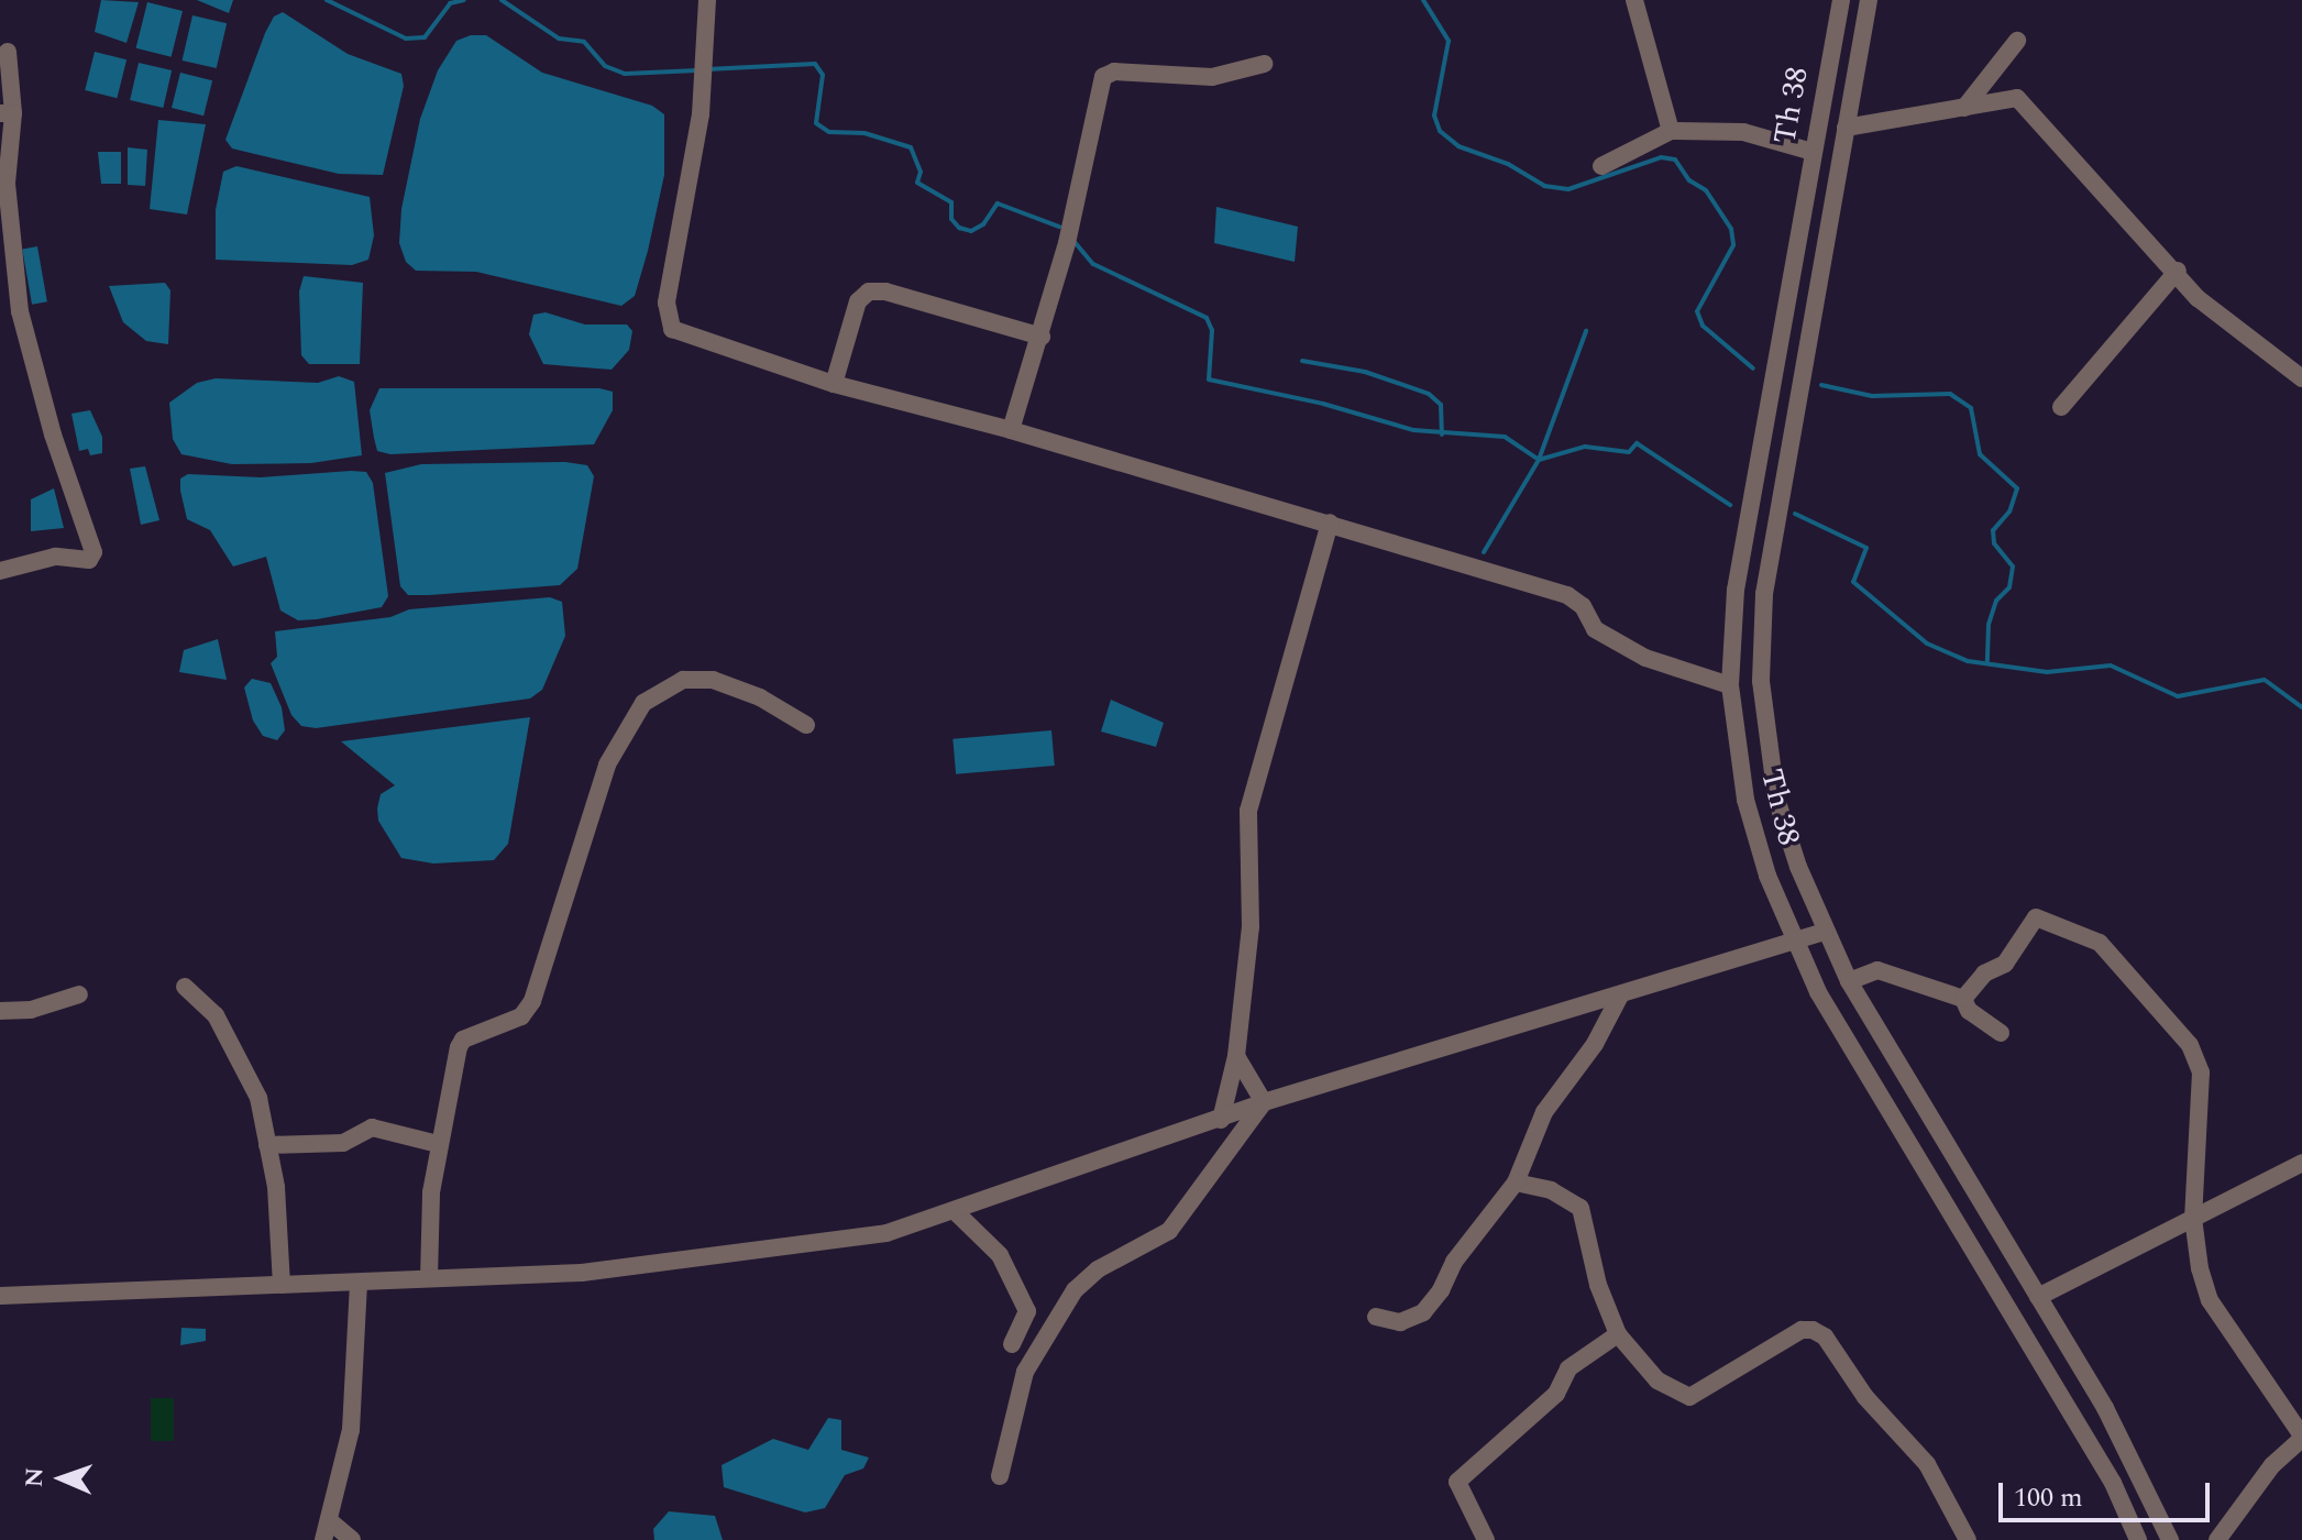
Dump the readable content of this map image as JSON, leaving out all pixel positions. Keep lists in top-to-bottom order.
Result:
{
  "streets": {
    "street": ["Th 38"]
  },
  "scale_bar": "100 m",
  "north": "left"
}
